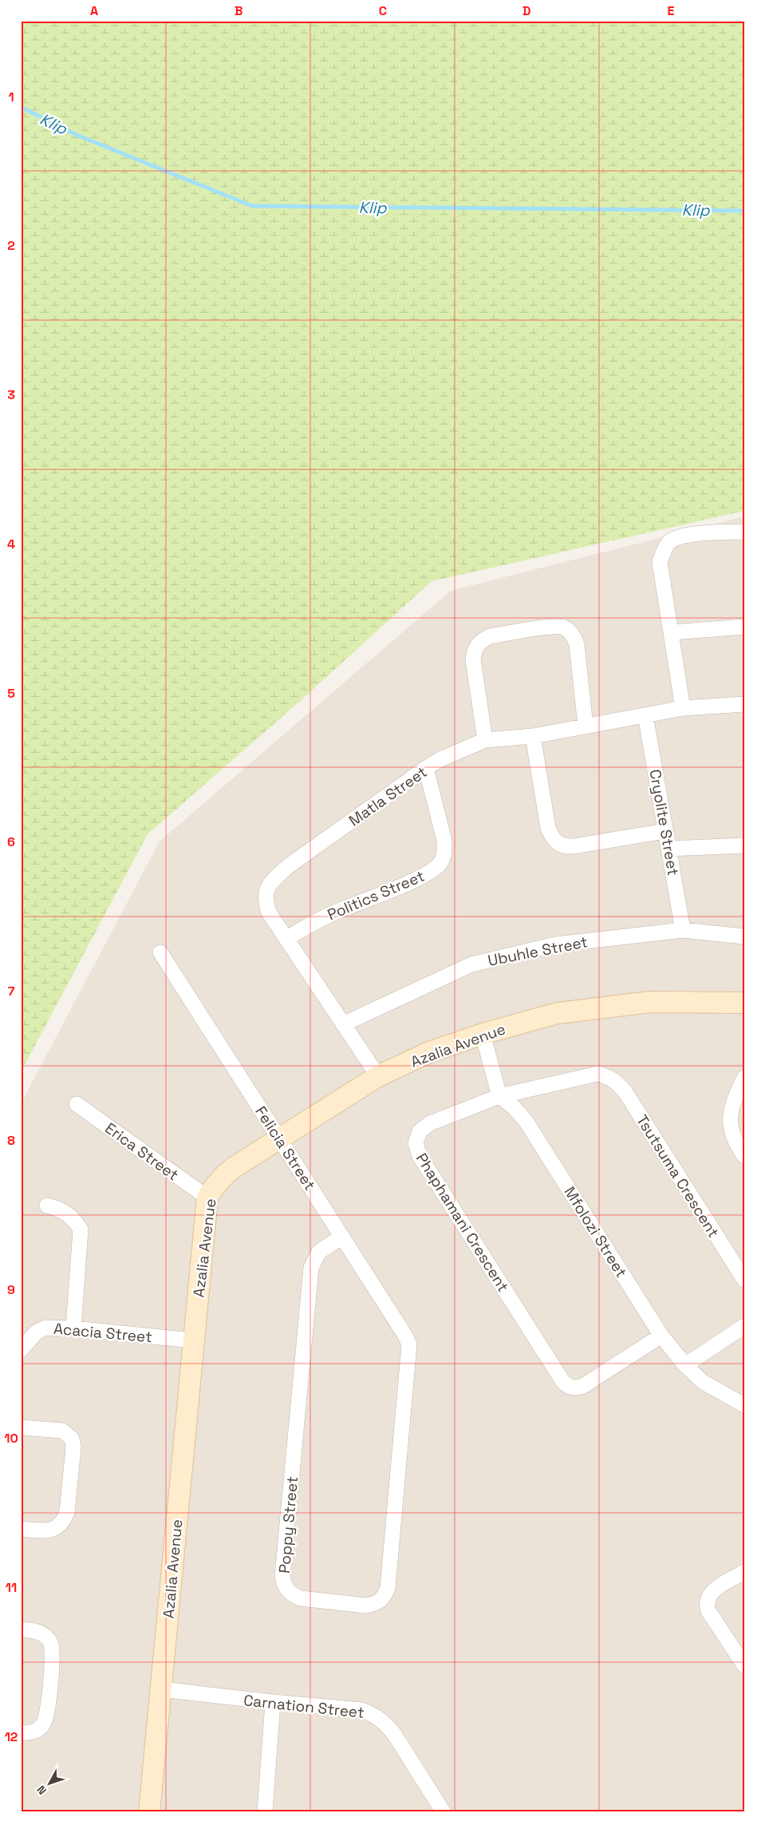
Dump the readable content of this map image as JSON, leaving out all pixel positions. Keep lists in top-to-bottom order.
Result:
{
  "streets": {
    "street": [
      "Matla Street",
      "Cryolite Street",
      "Politics Street",
      "Ubuhle Street",
      "Azalia Avenue",
      "Felicia Street",
      "Erica Street",
      "Tsutsuma Crescent",
      "Phaphamani Crescent",
      "Mfolozi Street",
      "Acacia Street",
      "Poppy Street",
      "Carnation Street"
    ]
  },
  "crossings": [
    ["Matla Street", "Cryolite Street"],
    ["Matla Street", "Politics Street"],
    ["Matla Street", "Ubuhle Street"],
    ["Matla Street", "Azalia Avenue"],
    ["Cryolite Street", "Ubuhle Street"],
    ["Azalia Avenue", "Felicia Street"],
    ["Azalia Avenue", "Erica Street"],
    ["Azalia Avenue", "Acacia Street"],
    ["Azalia Avenue", "Carnation Street"],
    ["Felicia Street", "Poppy Street"],
    ["Tsutsuma Crescent", "Phaphamani Crescent"],
    ["Phaphamani Crescent", "Mfolozi Street"]
  ],
  "water": ["Klip"],
  "north": "bottom left",
  "grid": {
    "columns": [
      "A",
      "B",
      "C",
      "D",
      "E"
    ],
    "rows": [
      "1",
      "2",
      "3",
      "4",
      "5",
      "6",
      "7",
      "8",
      "9",
      "10",
      "11",
      "12"
    ]
  }
}
